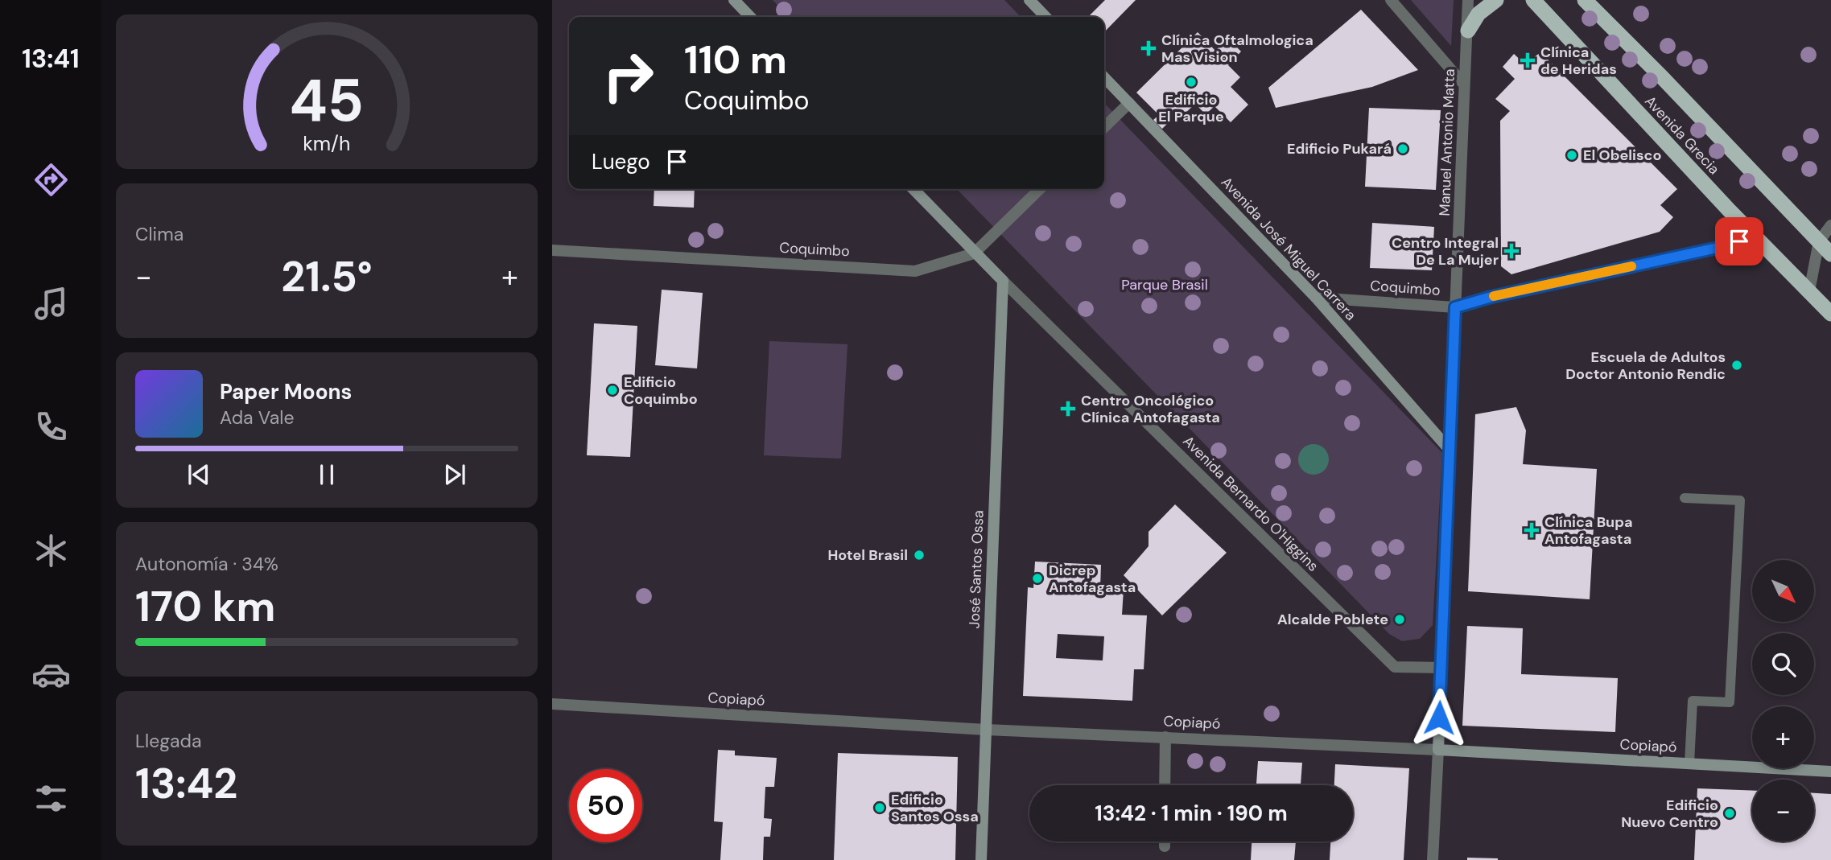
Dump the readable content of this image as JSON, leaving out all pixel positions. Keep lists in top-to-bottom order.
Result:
{
  "streets": {
    "highway": ["Avenida Grecia"],
    "main road": [
      "Manuel Antonio Matta",
      "Avenida José Miguel Carrera",
      "Avenida Bernardo O'Higgins",
      "José Santos Ossa",
      "Copiapó"
    ],
    "street": ["Coquimbo"]
  },
  "crossings": [
    ["Avenida Grecia", "Coquimbo"],
    ["Manuel Antonio Matta", "Avenida José Miguel Carrera"],
    ["Manuel Antonio Matta", "Coquimbo"],
    ["Manuel Antonio Matta", "Avenida Bernardo O'Higgins"],
    ["Manuel Antonio Matta", "Copiapó"],
    ["Avenida José Miguel Carrera", "Coquimbo"],
    ["Coquimbo", "Avenida Bernardo O'Higgins"],
    ["Avenida Bernardo O'Higgins", "José Santos Ossa"],
    ["José Santos Ossa", "Copiapó"]
  ],
  "parks": ["Parque Brasil"],
  "places": {
    "health": [
      "Clínica Oftalmologica Mas Vision",
      "Clínica de Heridas",
      "Centro Integral De La Mujer",
      "Centro Oncológico Clínica Antofagasta",
      "Clínica Bupa Antofagasta"
    ],
    "other": [
      "Edificio El Parque",
      "Edificio Pukará",
      "El Obelisco",
      "Escuela de Adultos Doctor Antonio Rendic",
      "Edificio Coquimbo",
      "Hotel Brasil",
      "Dicrep Antofagasta",
      "Alcalde Poblete",
      "Edificio Santos Ossa",
      "Edificio Nuevo Centro"
    ]
  },
  "north": "bottom right",
  "page": {
    "tabs": "13:41",
    "turn": ["110 m", "Coquimbo"],
    "then": "Luego",
    "tile": [
      "Clima",
      ["Autonomía · 34%", "170 km"],
      ["Llegada", "13:42"]
    ],
    "heat": ["−", "21.5°", "+"],
    "song": ["Paper Moons", "Ada Vale"],
    "map_buttons": ["+", "−"],
    "limit": "50",
    "trip": "13:42 · 1 min · 190 m",
    "gauge": ["45", "km/h"]
  }
}
